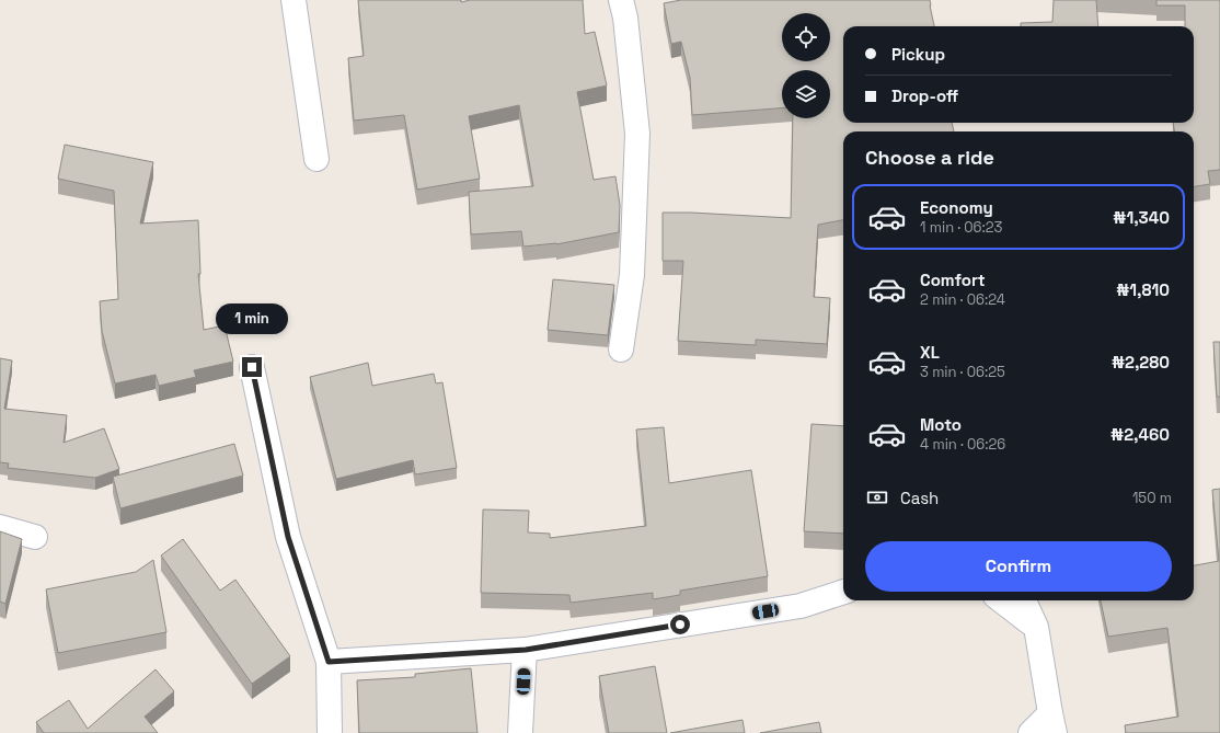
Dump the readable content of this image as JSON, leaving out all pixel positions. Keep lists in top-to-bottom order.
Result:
{
  "page": {
    "banner": ["Pickup", "Drop-off"],
    "heading": "Choose a ride",
    "list": [
      {
        "name": "Economy",
        "note": "1 min · 06:23",
        "value": "₦1,340"
      },
      {
        "name": "Comfort",
        "note": "2 min · 06:24",
        "value": "₦1,810"
      },
      {
        "name": "XL",
        "note": "3 min · 06:25",
        "value": "₦2,280"
      },
      {
        "name": "Moto",
        "note": "4 min · 06:26",
        "value": "₦2,460"
      }
    ],
    "bubble": "1 min",
    "pay": ["Cash", "150 m"],
    "buttons": "Confirm"
  }
}
